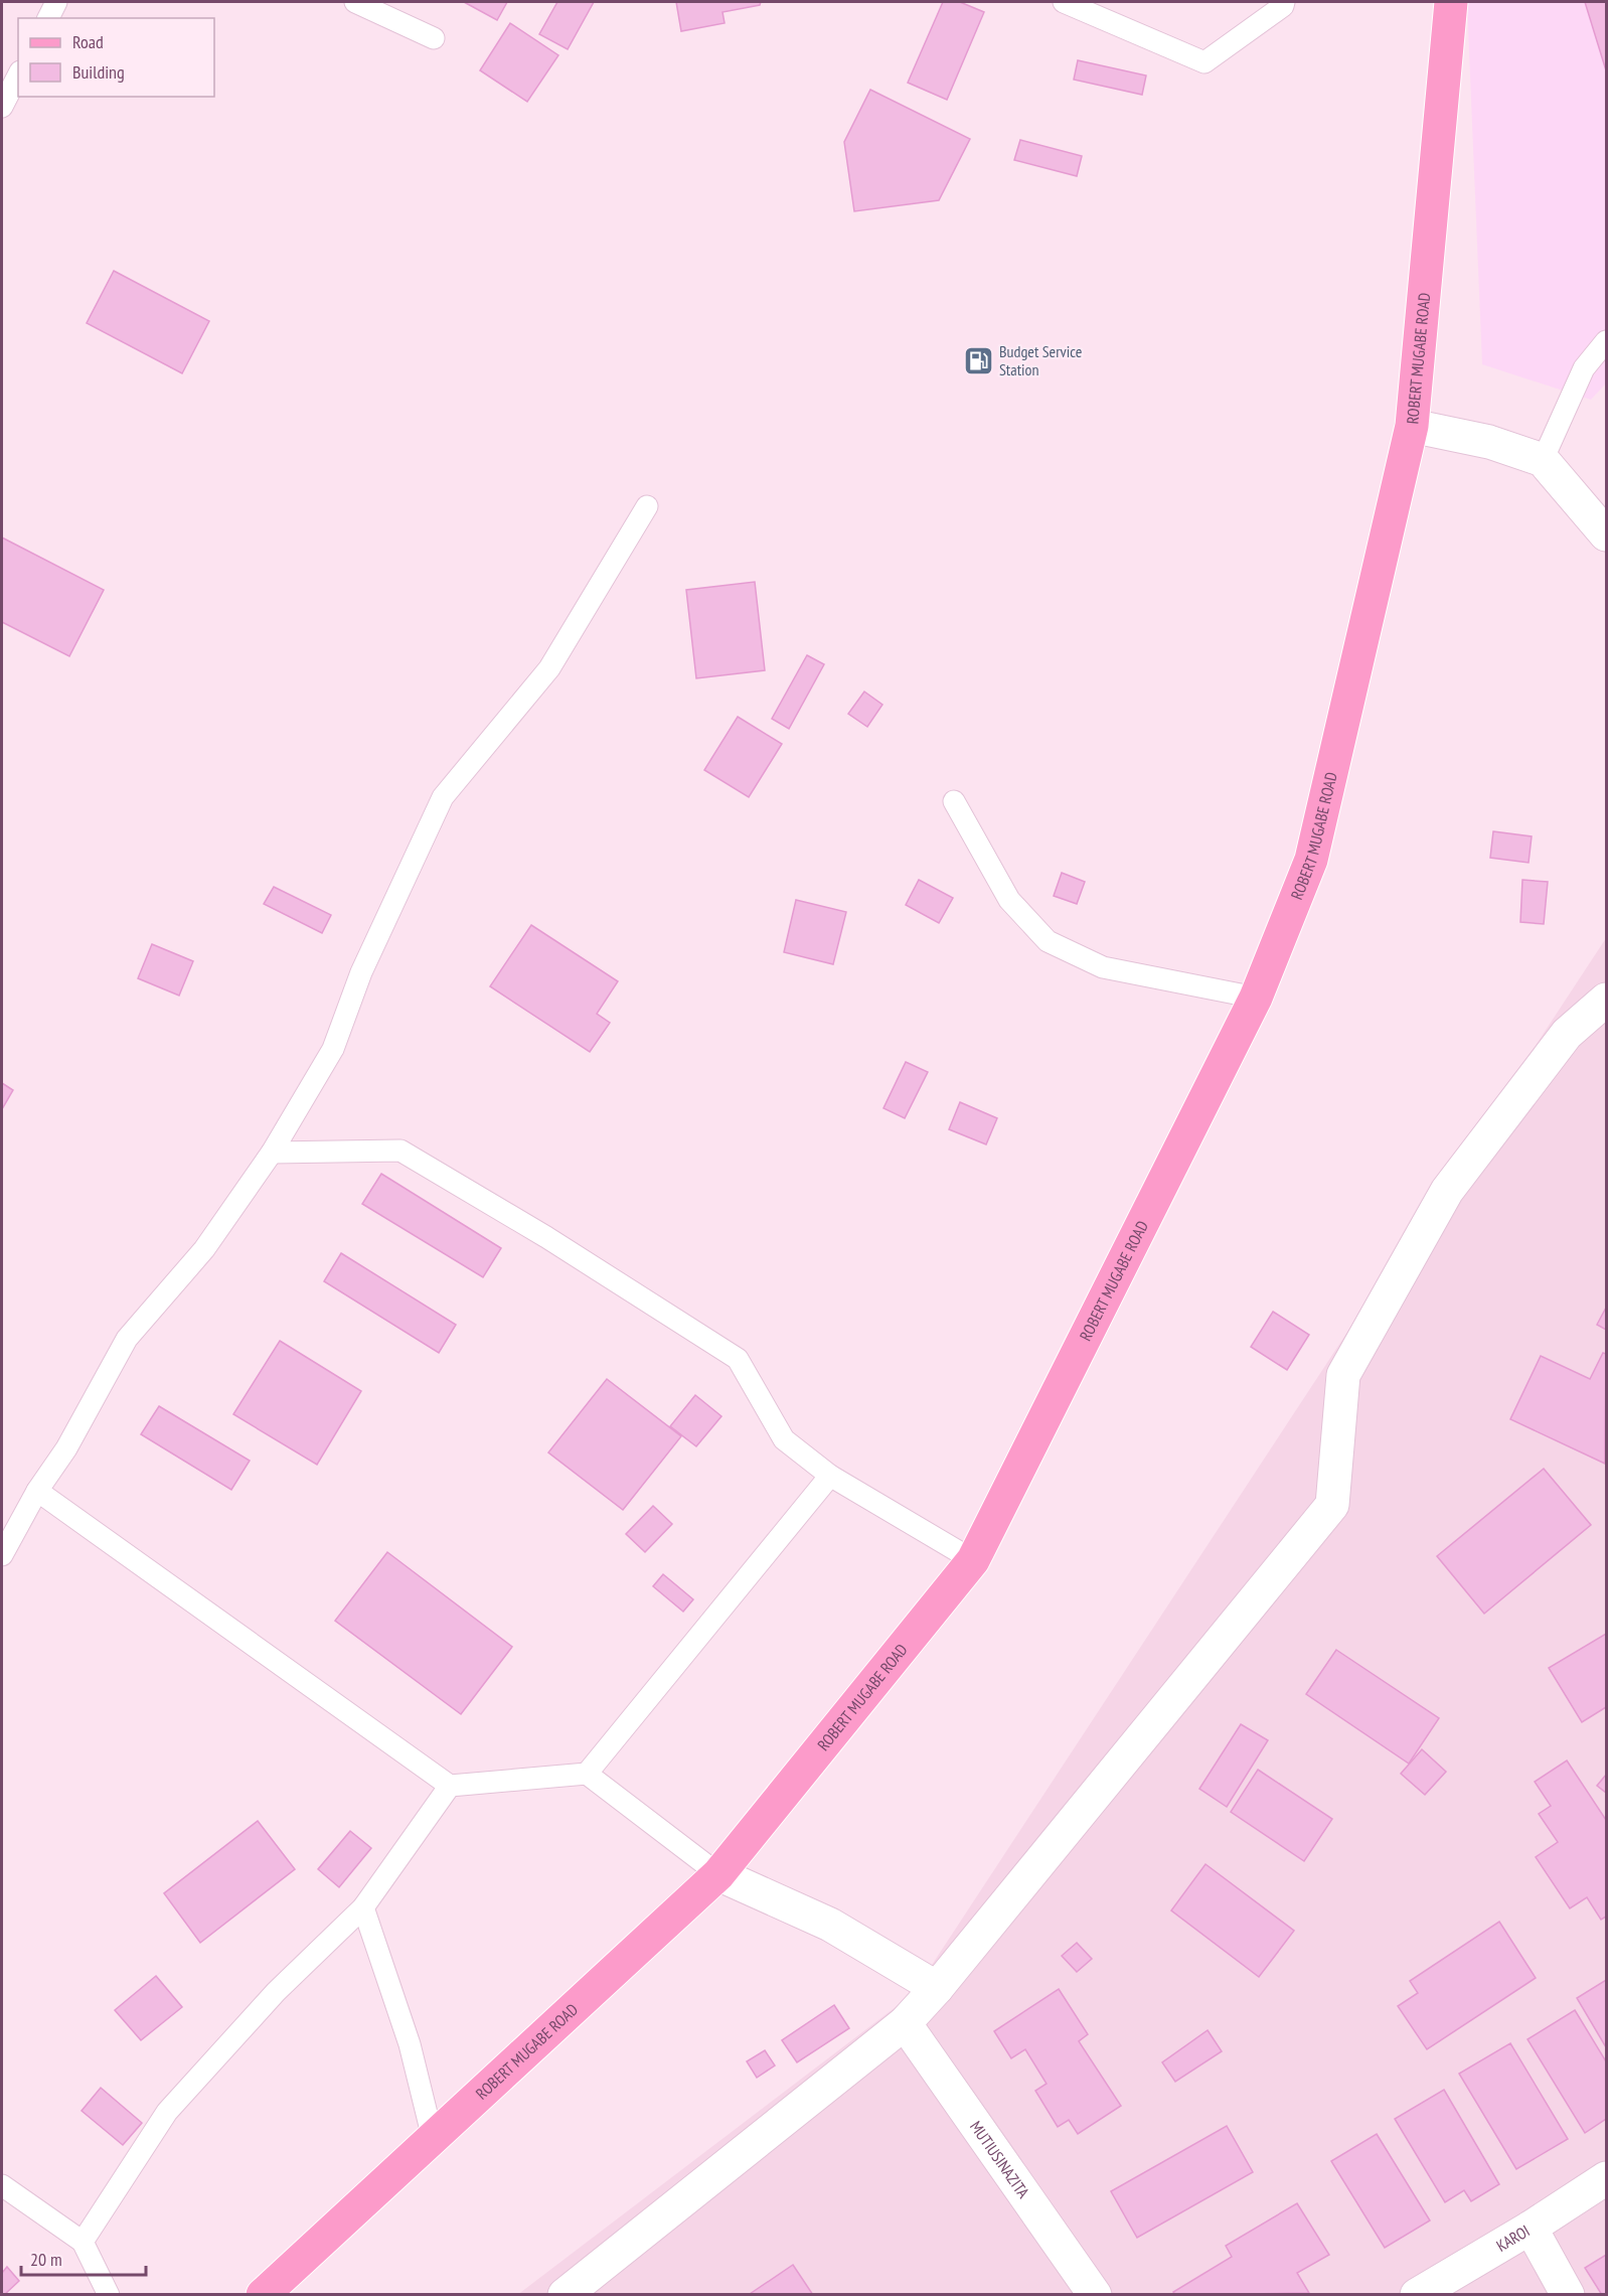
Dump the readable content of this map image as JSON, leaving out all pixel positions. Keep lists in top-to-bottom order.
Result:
{
  "streets": {
    "main road": ["ROBERT MUGABE ROAD"],
    "street": ["MUTIUSINAZITA", "KAROI"]
  },
  "places": {
    "fuel station": ["Budget Service Station"]
  },
  "legend": ["Road", "Building"],
  "scale_bar": "20 m"
}
